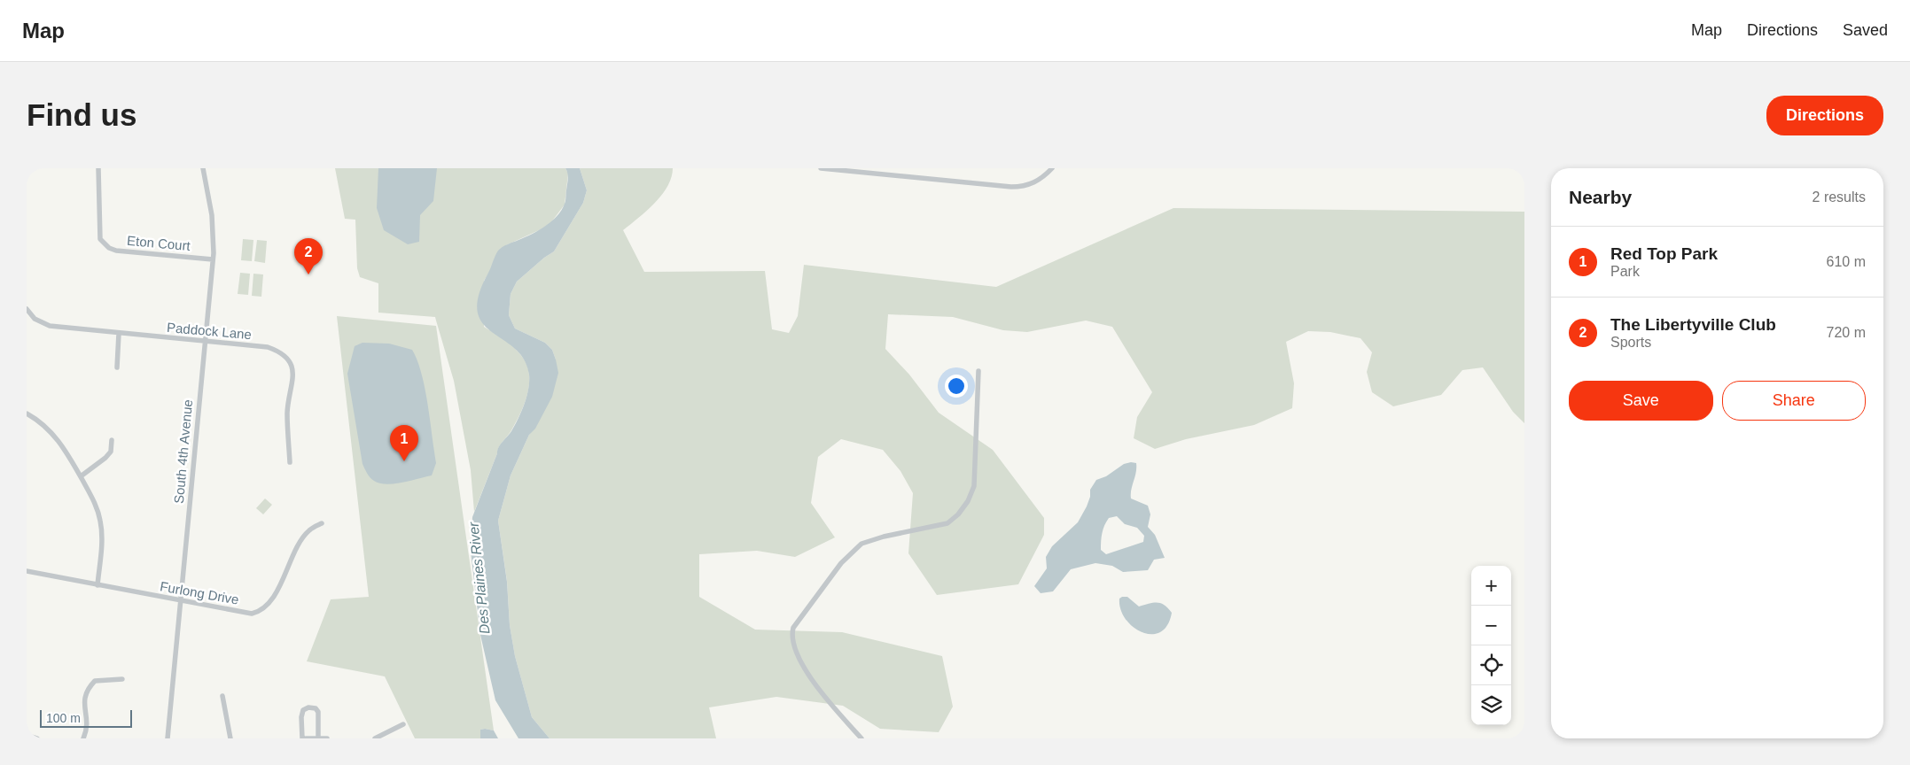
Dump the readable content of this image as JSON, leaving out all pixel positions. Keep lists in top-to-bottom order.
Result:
{
  "streets": {
    "street": [
      "Eton Court",
      "Paddock Lane",
      "South 4th Avenue",
      "Furlong Drive"
    ]
  },
  "crossings": [
    ["Eton Court", "South 4th Avenue"],
    ["Paddock Lane", "South 4th Avenue"],
    ["South 4th Avenue", "Furlong Drive"]
  ],
  "water": ["Des Plaines River"],
  "scale_bar": "100 m",
  "page": {
    "header": "Map",
    "nav": ["Map", "Directions", "Saved"],
    "buttons": [
      "Directions",
      ["Save", "Share"]
    ],
    "title": "Find us",
    "heading": ["Nearby", "2 results"],
    "list": [
      {
        "mark": "1",
        "name": "Red Top Park",
        "note": "Park",
        "value": "610 m"
      },
      {
        "mark": "2",
        "name": "The Libertyville Club",
        "note": "Sports",
        "value": "720 m"
      }
    ],
    "pins": ["2", "1"],
    "map_buttons": ["+", "−"],
    "scale": "100 m"
  }
}
